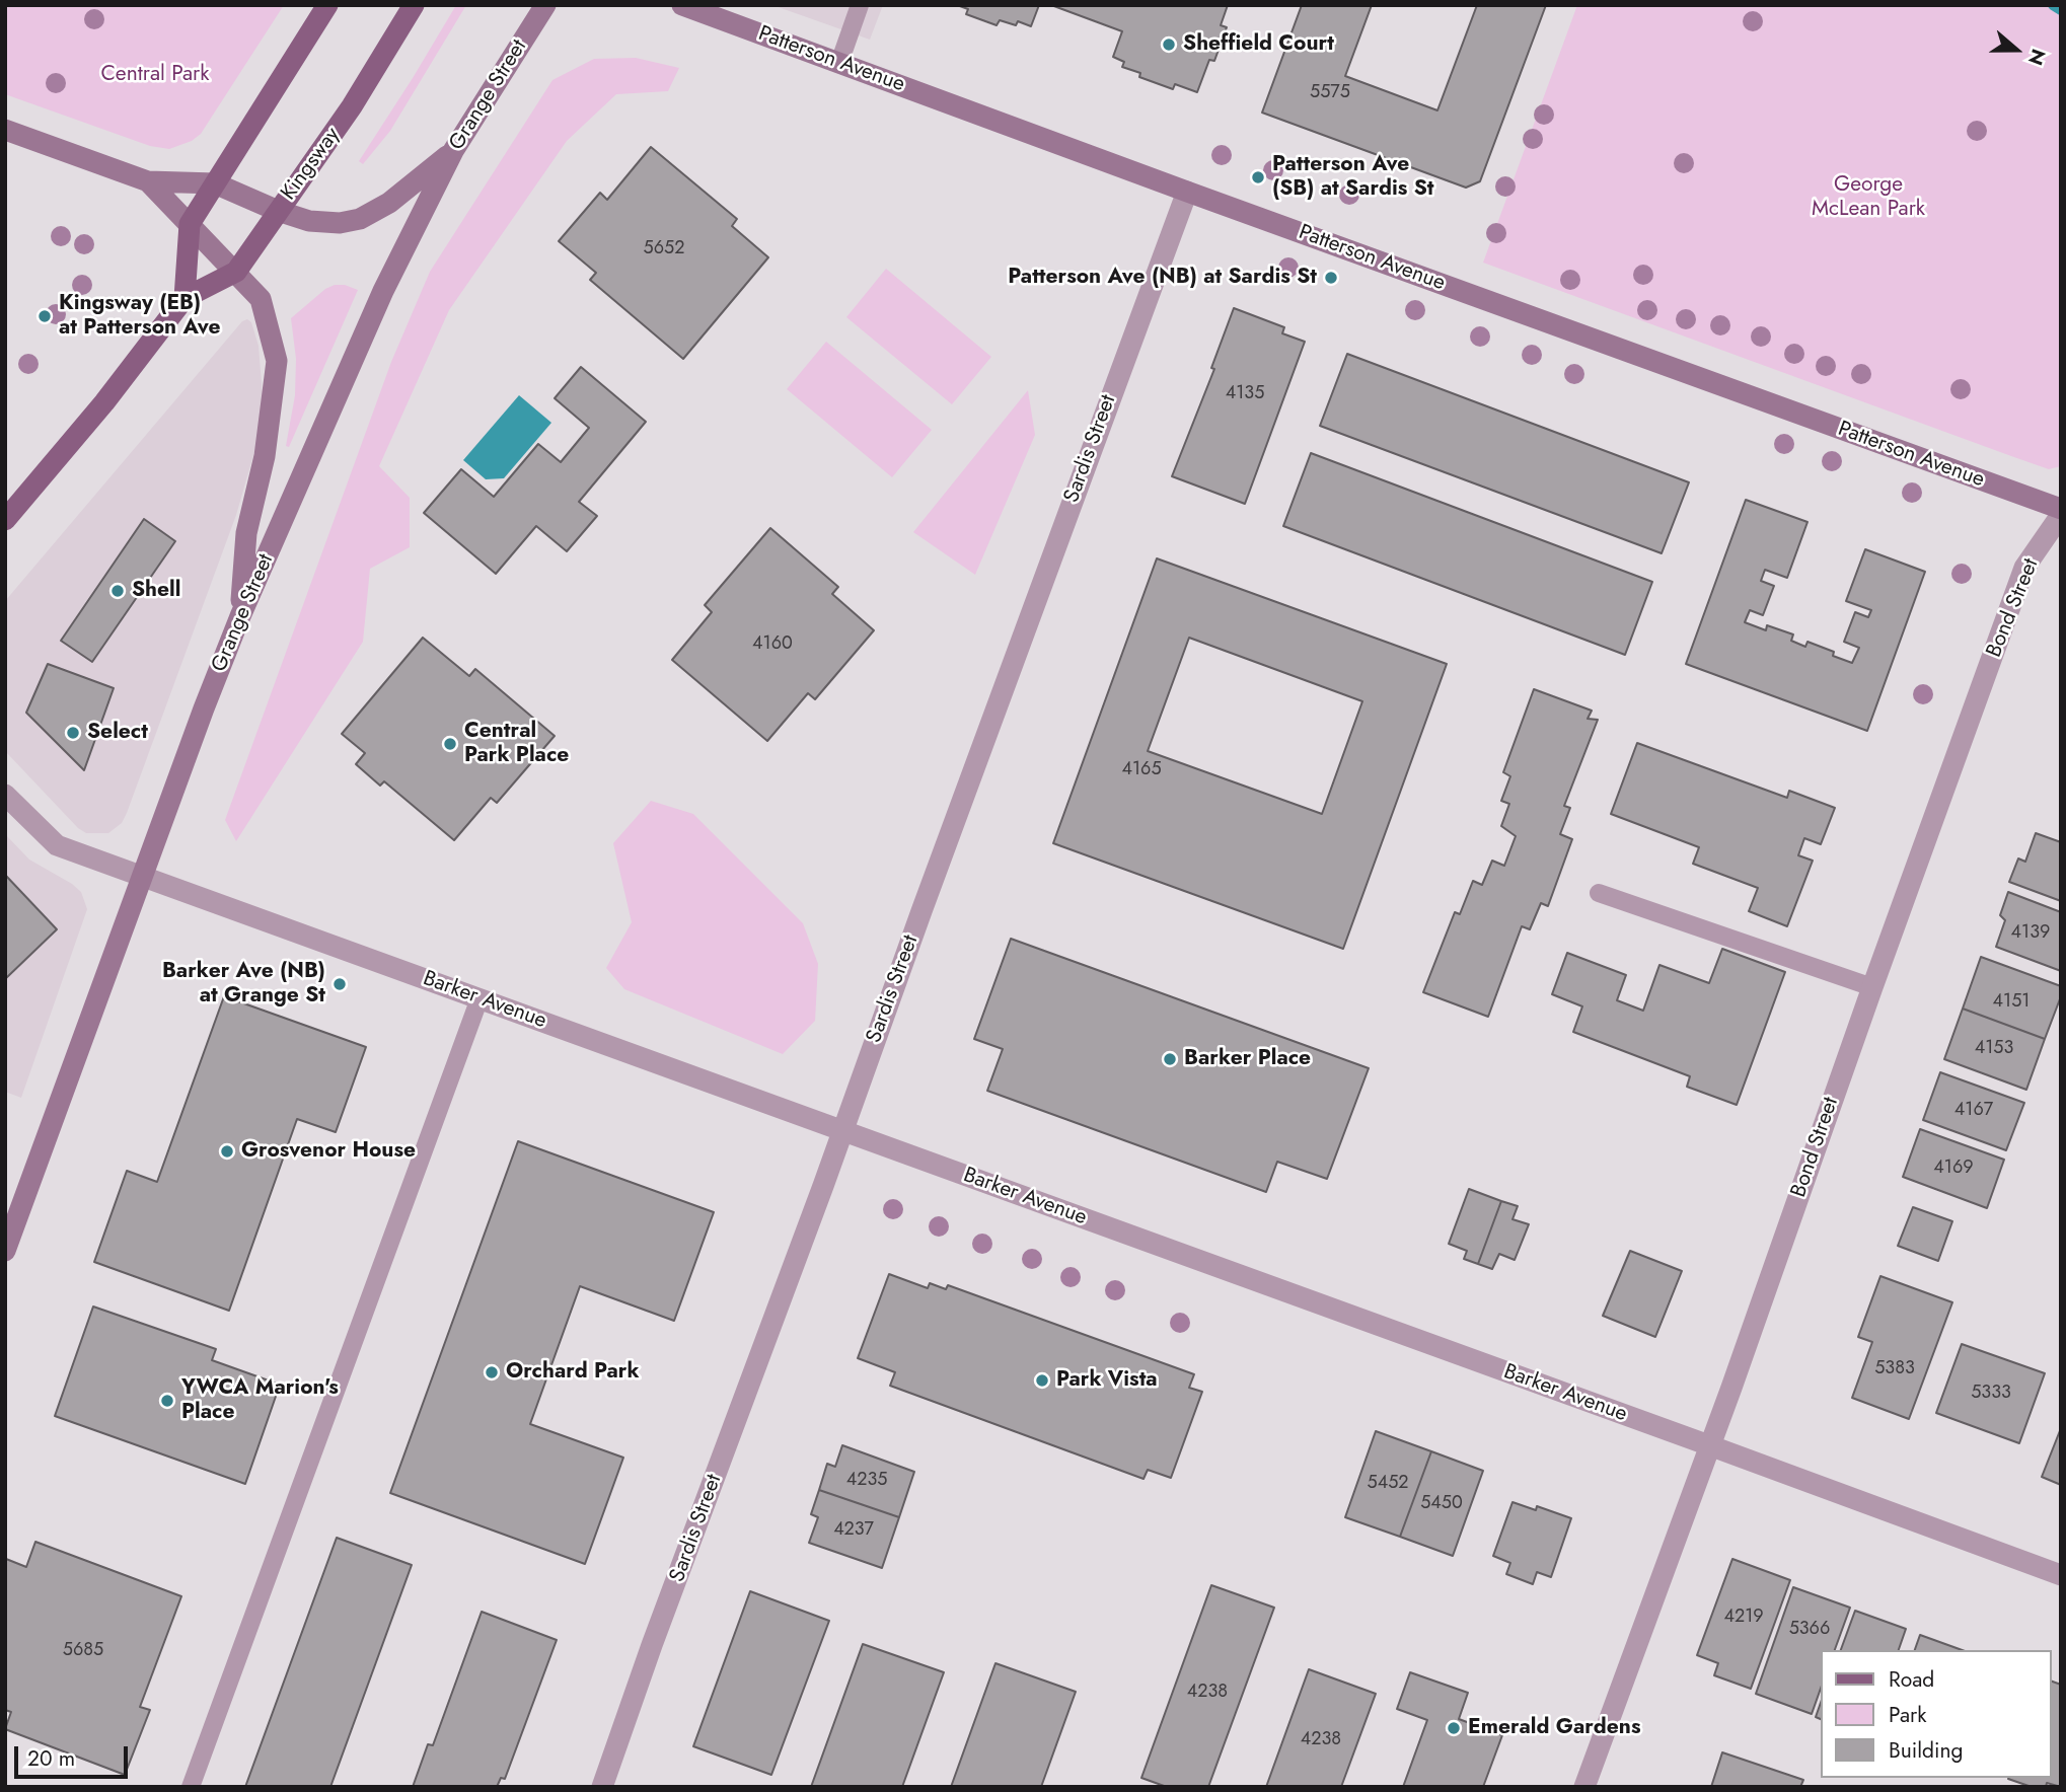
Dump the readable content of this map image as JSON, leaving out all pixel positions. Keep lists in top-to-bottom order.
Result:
{
  "streets": {
    "main road": ["Kingsway"],
    "street": [
      "Patterson Avenue",
      "Grange Street",
      "Sardis Street",
      "Bond Street",
      "Barker Avenue"
    ]
  },
  "crossings": [
    ["Patterson Avenue", "Sardis Street"],
    ["Grange Street", "Barker Avenue"],
    ["Sardis Street", "Barker Avenue"],
    ["Bond Street", "Barker Avenue"]
  ],
  "parks": ["Central Park", "George McLean Park"],
  "places": [
    "Sheffield Court",
    "Patterson Ave (SB) at Sardis St",
    "Patterson Ave (NB) at Sardis St",
    "Kingsway (EB) at Patterson Ave",
    "Shell",
    "Select",
    "Central Park Place",
    "Barker Ave (NB) at Grange St",
    "Barker Place",
    "Grosvenor House",
    "Orchard Park",
    "Park Vista",
    "YWCA Marion's Place",
    "Emerald Gardens"
  ],
  "house_numbers": [
    "5575",
    "5652",
    "4135",
    "4160",
    "4165",
    "4139",
    "4151",
    "4153",
    "4167",
    "4169",
    "5383",
    "5333",
    "4235",
    "5452",
    "5450",
    "4237",
    "4219",
    "5366",
    "5685",
    "4238",
    "4238"
  ],
  "legend": ["Road", "Park", "Building"],
  "scale_bar": "20 m",
  "north": "right"
}
